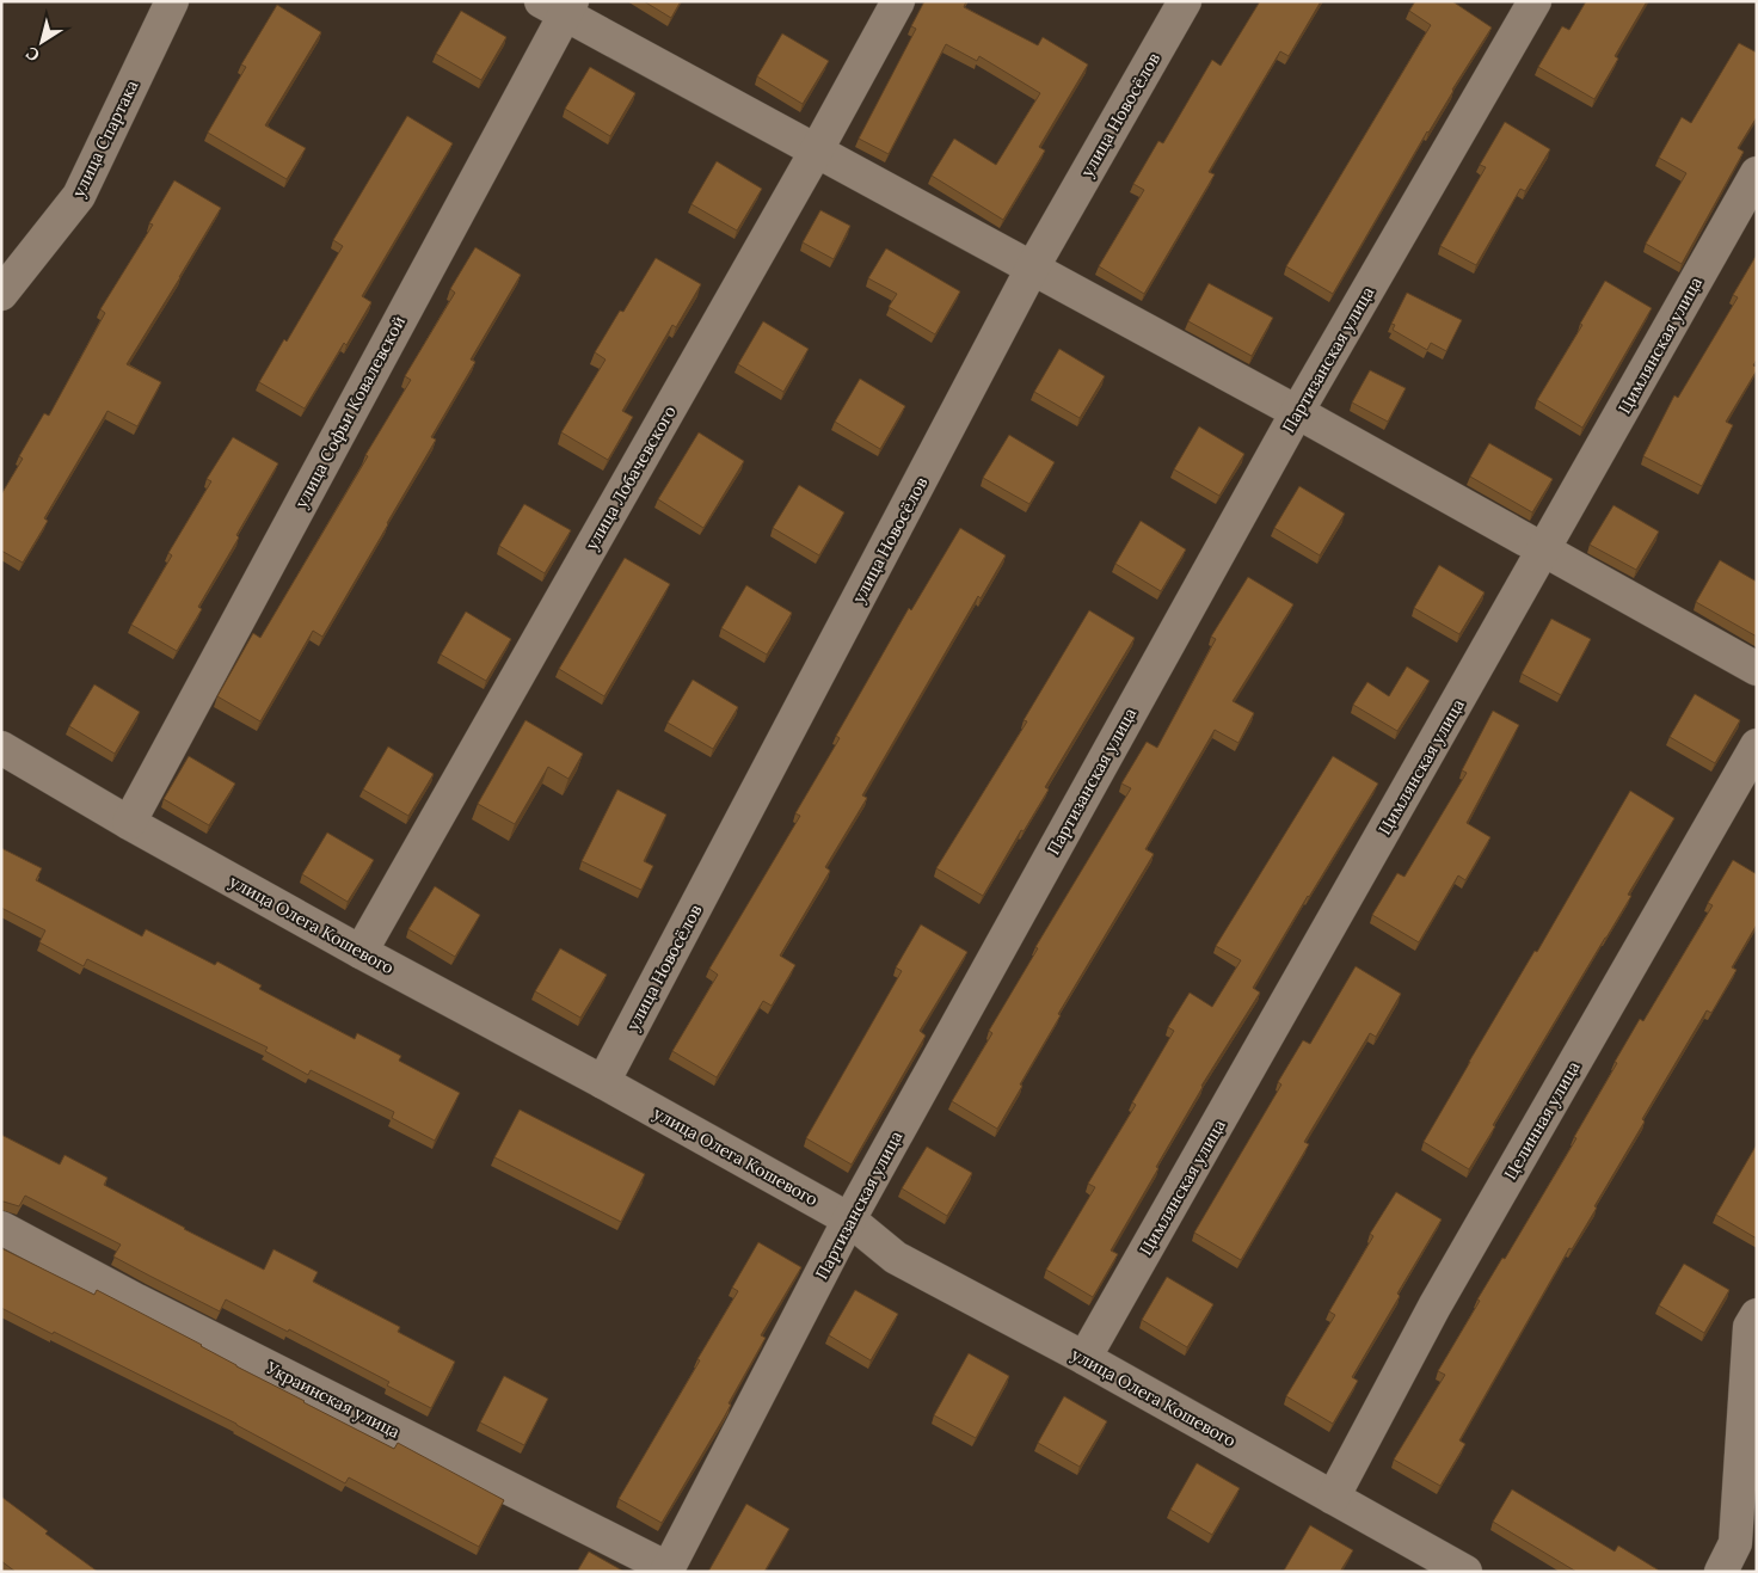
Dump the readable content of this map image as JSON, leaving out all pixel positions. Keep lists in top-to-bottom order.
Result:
{
  "streets": {
    "street": [
      "улица Новосёлов",
      "улица Спартака",
      "Цимлянская улица",
      "Партизанская улица",
      "улица Софьи Ковалевской",
      "улица Лобачевского",
      "улица Олега Кошевого",
      "Целинная улица",
      "Украинская улица"
    ]
  },
  "crossings": [
    ["улица Новосёлов", "улица Олега Кошевого"],
    ["Цимлянская улица", "улица Олега Кошевого"],
    ["Партизанская улица", "улица Олега Кошевого"],
    ["Партизанская улица", "Украинская улица"],
    ["улица Софьи Ковалевской", "улица Олега Кошевого"],
    ["улица Лобачевского", "улица Олега Кошевого"],
    ["улица Олега Кошевого", "Целинная улица"]
  ],
  "north": "bottom left"
}
